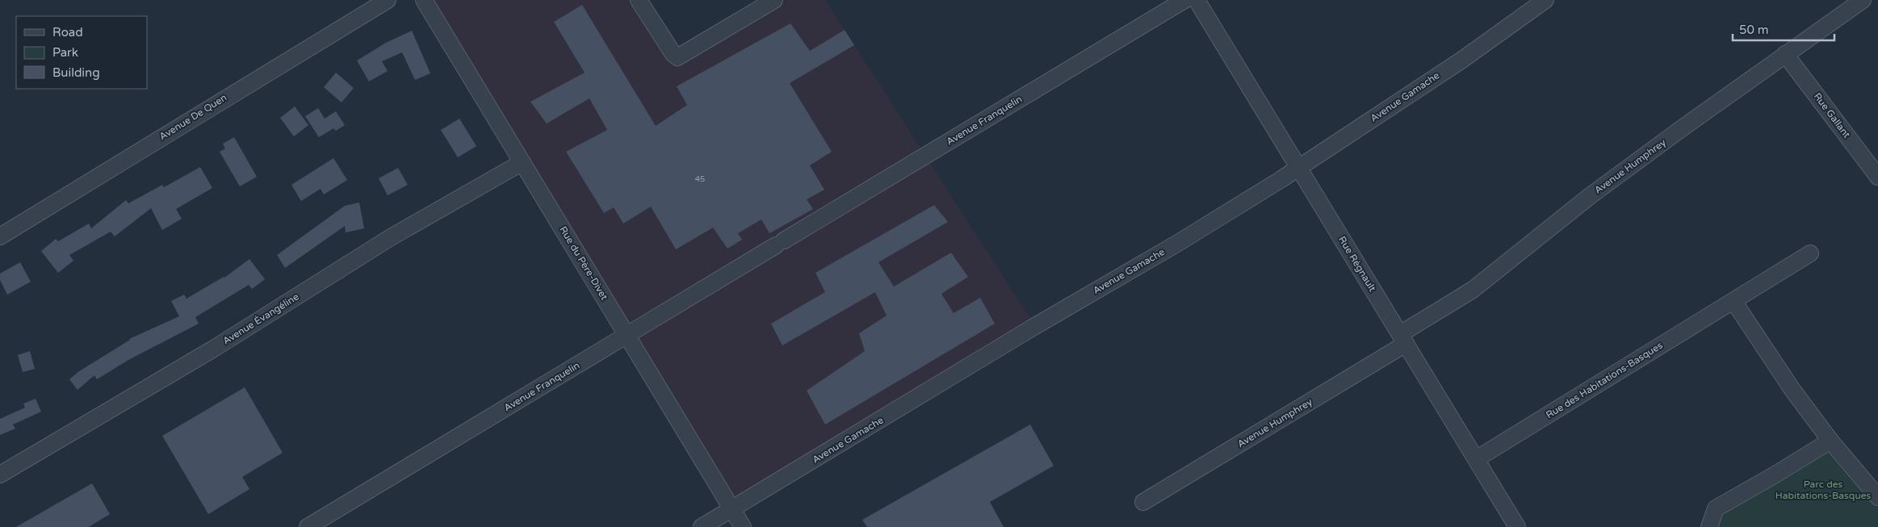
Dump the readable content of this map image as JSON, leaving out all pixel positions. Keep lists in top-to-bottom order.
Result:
{
  "streets": {
    "street": [
      "Avenue Gamache",
      "Rue Gallant",
      "Avenue De Quen",
      "Avenue Franquelin",
      "Avenue Humphrey",
      "Rue du Père-Divet",
      "Rue Régnault",
      "Avenue Évangéline",
      "Rue des Habitations-Basques"
    ]
  },
  "crossings": [
    ["Avenue Gamache", "Rue du Père-Divet"],
    ["Avenue Gamache", "Rue Régnault"],
    ["Rue Gallant", "Avenue Humphrey"],
    ["Avenue Franquelin", "Rue du Père-Divet"],
    ["Avenue Humphrey", "Rue Régnault"],
    ["Rue du Père-Divet", "Avenue Évangéline"],
    ["Rue Régnault", "Rue des Habitations-Basques"]
  ],
  "parks": ["Parc des Habitations-Basques"],
  "house_numbers": ["45"],
  "legend": ["Road", "Park", "Building"],
  "scale_bar": "50 m"
}
